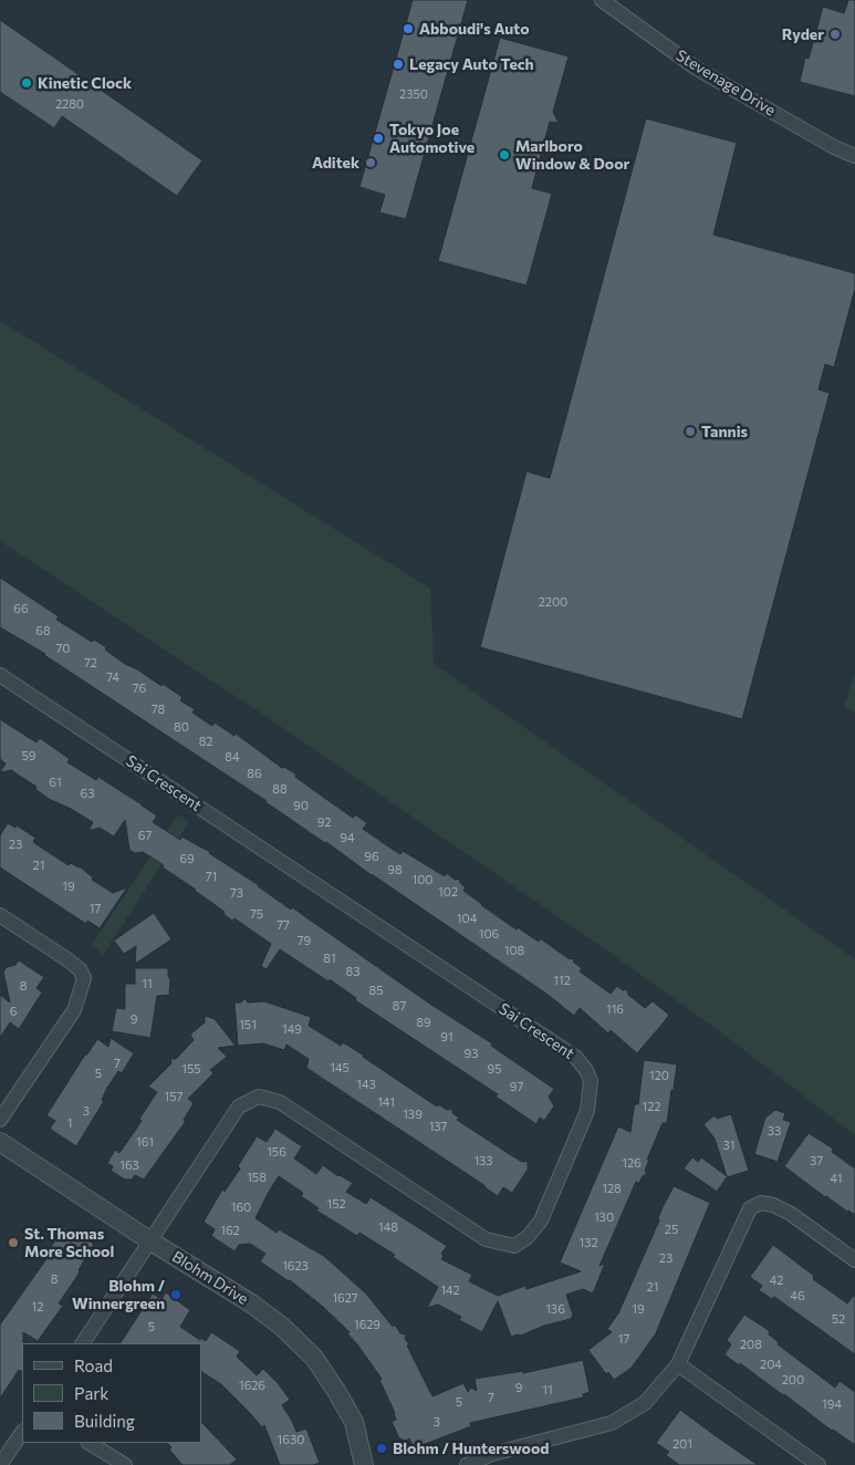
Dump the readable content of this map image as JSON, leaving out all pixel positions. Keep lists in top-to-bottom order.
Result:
{
  "streets": {
    "street": ["Stevenage Drive", "Sai Crescent", "Blohm Drive"]
  },
  "crossings": [
    ["Sai Crescent", "Blohm Drive"]
  ],
  "places": [
    "Abboudi's Auto",
    "Ryder",
    "Legacy Auto Tech",
    "Kinetic Clock",
    "Tokyo Joe Automotive",
    "Marlboro Window & Door",
    "Aditek",
    "Tannis",
    "St. Thomas More School",
    "Blohm / Winnergreen",
    "Blohm / Hunterswood"
  ],
  "house_numbers": [
    "2350",
    "2280",
    "2200",
    "66",
    "68",
    "70",
    "72",
    "74",
    "76",
    "78",
    "80",
    "82",
    "59",
    "84",
    "86",
    "61",
    "88",
    "63",
    "90",
    "92",
    "67",
    "94",
    "23",
    "96",
    "69",
    "21",
    "98",
    "71",
    "100",
    "19",
    "102",
    "73",
    "17",
    "75",
    "104",
    "77",
    "106",
    "79",
    "108",
    "81",
    "83",
    "112",
    "11",
    "8",
    "85",
    "87",
    "116",
    "6",
    "9",
    "89",
    "151",
    "149",
    "91",
    "93",
    "7",
    "145",
    "155",
    "95",
    "5",
    "120",
    "143",
    "97",
    "157",
    "141",
    "122",
    "3",
    "139",
    "1",
    "137",
    "33",
    "161",
    "31",
    "156",
    "133",
    "37",
    "126",
    "163",
    "158",
    "41",
    "128",
    "152",
    "160",
    "130",
    "148",
    "25",
    "162",
    "132",
    "23",
    "1623",
    "8",
    "42",
    "21",
    "142",
    "46",
    "1627",
    "12",
    "136",
    "19",
    "52",
    "1629",
    "5",
    "17",
    "208",
    "204",
    "200",
    "1626",
    "9",
    "11",
    "7",
    "5",
    "194",
    "3",
    "1630",
    "201"
  ],
  "legend": ["Road", "Park", "Building"]
}
